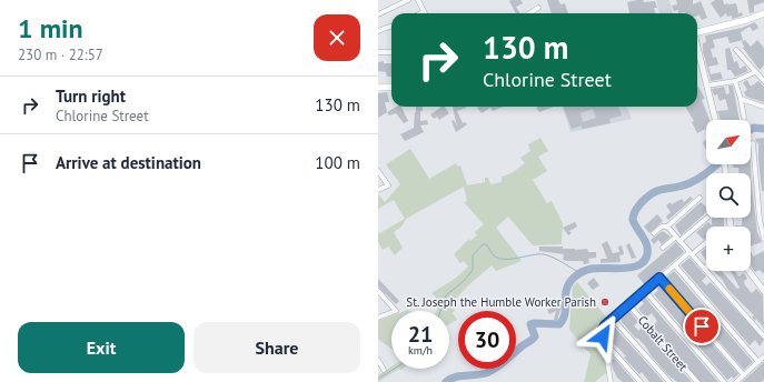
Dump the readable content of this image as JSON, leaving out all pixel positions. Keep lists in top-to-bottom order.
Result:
{
  "streets": {
    "street": ["Cobalt Street"]
  },
  "places": ["St. Joseph the Humble Worker Parish"],
  "north": "top right",
  "page": {
    "heading": ["1 min", "230 m · 22:57"],
    "turn": ["130 m", "Chlorine Street"],
    "list": [
      {
        "name": "Turn right",
        "note": "Chlorine Street",
        "value": "130 m"
      },
      {
        "name": "Arrive at destination",
        "value": "100 m"
      }
    ],
    "map_buttons": "+",
    "speed": "21 km/h",
    "limit": "30",
    "buttons": ["Exit", "Share"]
  }
}
